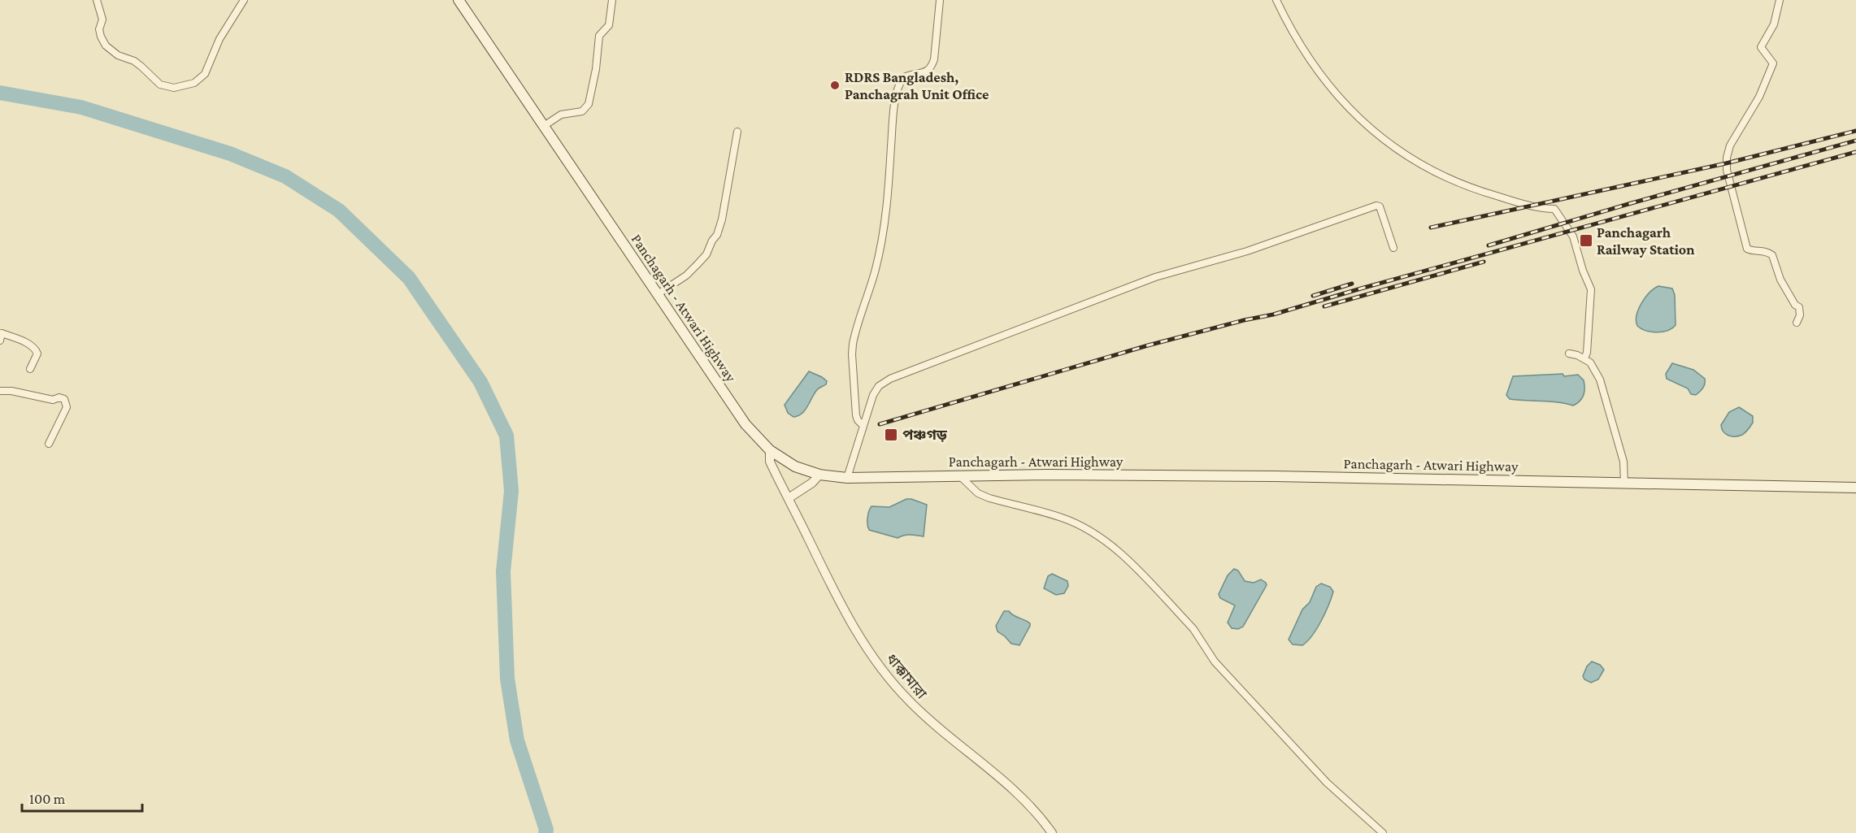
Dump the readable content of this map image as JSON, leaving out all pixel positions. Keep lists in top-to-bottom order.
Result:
{
  "streets": {
    "main road": ["Panchagarh - Atwari Highway"],
    "street": ["ধাক্কামারা"]
  },
  "crossings": [
    ["Panchagarh - Atwari Highway", "ধাক্কামারা"]
  ],
  "places": {
    "other": ["RDRS Bangladesh, Panchagrah Unit Office"],
    "transit": ["Panchagarh Railway Station", "পঞ্চগড়"]
  },
  "scale_bar": "100 m"
}
